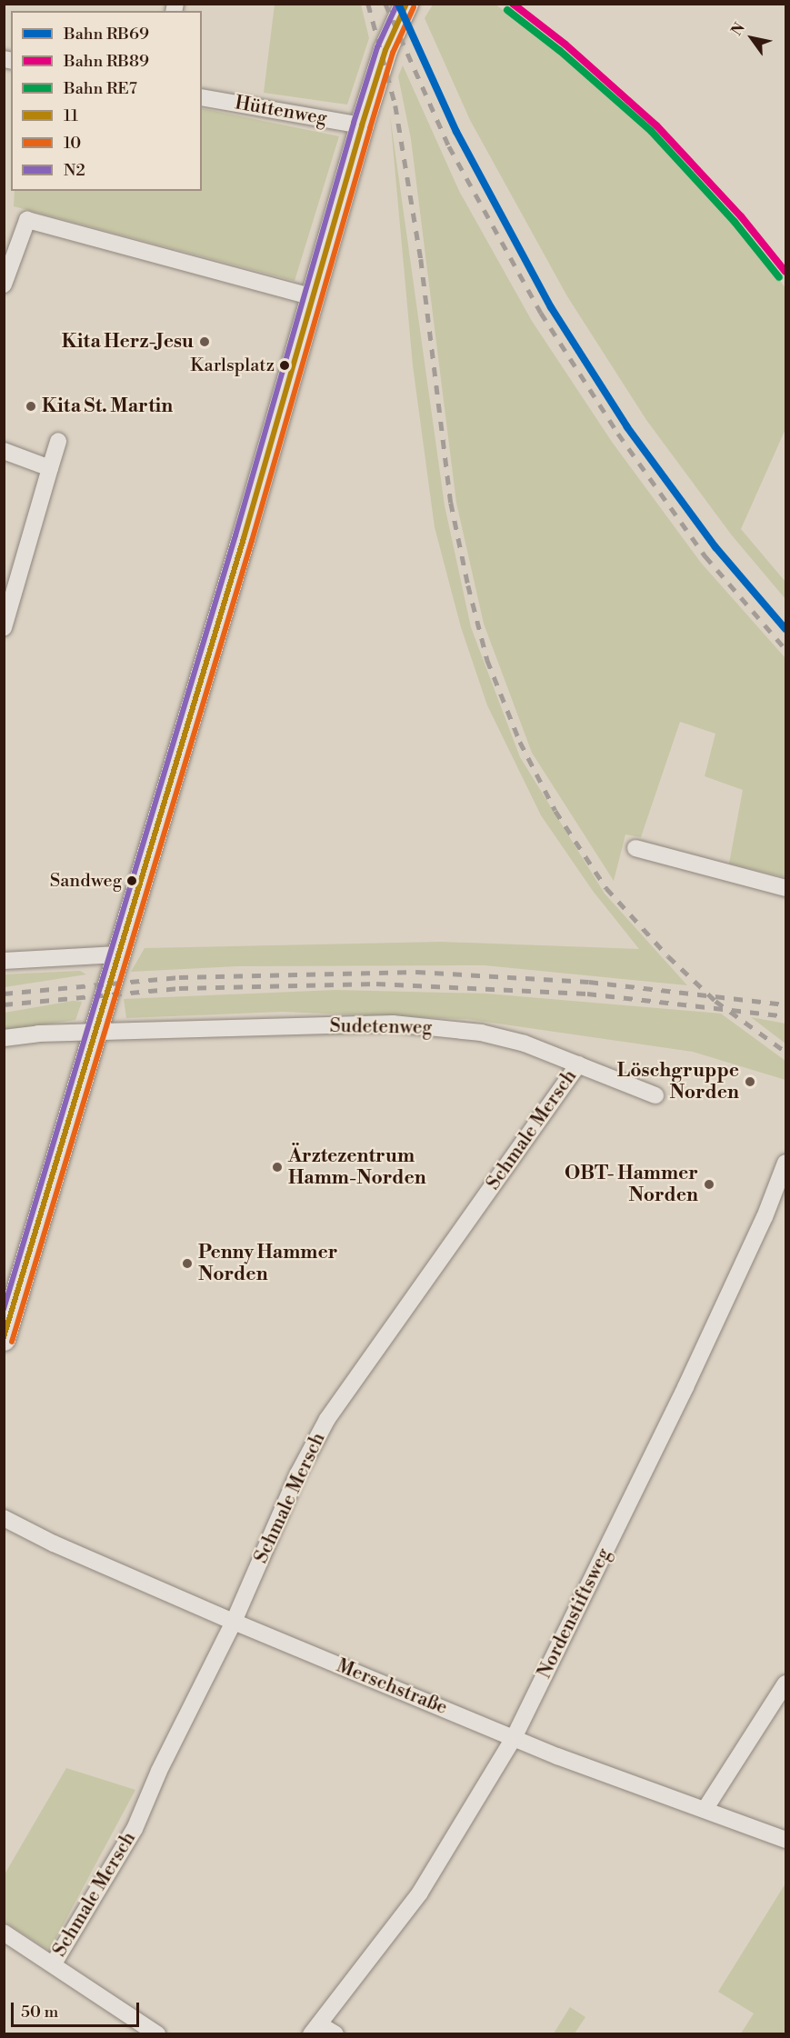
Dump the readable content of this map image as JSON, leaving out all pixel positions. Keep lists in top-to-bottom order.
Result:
{
  "streets": {
    "street": [
      "Hüttenweg",
      "Sudetenweg",
      "Schmale Mersch",
      "Nordenstiftsweg",
      "Merschstraße"
    ]
  },
  "crossings": [
    ["Sudetenweg", "Schmale Mersch"],
    ["Schmale Mersch", "Merschstraße"],
    ["Nordenstiftsweg", "Merschstraße"]
  ],
  "places": [
    "Kita Herz-Jesu",
    "Karlsplatz",
    "Kita St. Martin",
    "Sandweg",
    "Löschgruppe Norden",
    "Ärztezentrum Hamm-Norden",
    "OBT- Hammer Norden",
    "Penny Hammer Norden"
  ],
  "lines": [
    "rail line RB69",
    "rail line RB89",
    "transit line 11",
    "transit line N2",
    "transit line 10",
    "rail line RE7"
  ],
  "legend": [
    "Bahn RB69",
    "Bahn RB89",
    "Bahn RE7",
    "11",
    "10",
    "N2"
  ],
  "scale_bar": "50 m",
  "north": "top left"
}
